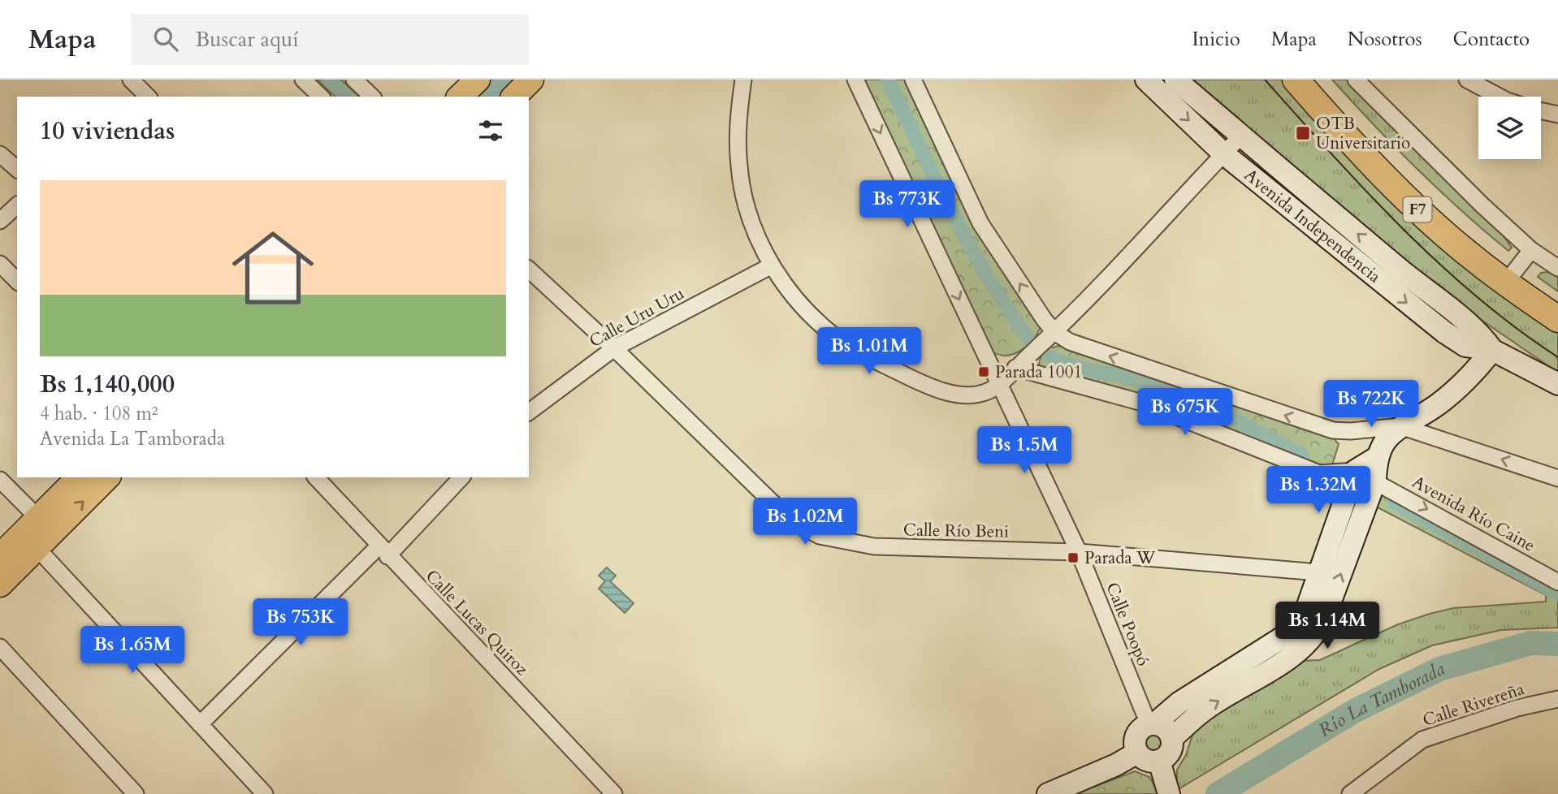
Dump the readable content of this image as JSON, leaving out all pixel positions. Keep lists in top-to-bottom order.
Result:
{
  "streets": {
    "highway": ["F7"],
    "main road": ["Avenida Independencia"],
    "street": [
      "Calle Uru Uru",
      "Avenida Río Caine",
      "Calle Río Beni",
      "Calle Lucas Quiroz",
      "Calle Poopó",
      "Calle Rivereña"
    ]
  },
  "crossings": [
    ["Calle Uru Uru", "Calle Río Beni"],
    ["Calle Río Beni", "Calle Poopó"]
  ],
  "water": ["Río La Tamborada"],
  "places": {
    "transit": ["OTB Universitario", "Parada 1001", "Parada W"]
  },
  "page": {
    "header": "Mapa",
    "search": "Buscar aquí",
    "nav": [
      "Inicio",
      "Mapa",
      "Nosotros",
      "Contacto"
    ],
    "heading": "10 viviendas",
    "list": [
      {
        "name": "Bs 1,140,000",
        "note": "4 hab. · 108 m² · Avenida La Tamborada"
      }
    ],
    "price": [
      "Bs 773K",
      "Bs 1.01M",
      "Bs 722K",
      "Bs 675K",
      "Bs 1.5M",
      "Bs 1.32M",
      "Bs 1.02M",
      "Bs 753K",
      "Bs 1.14M",
      "Bs 1.65M"
    ]
  }
}
